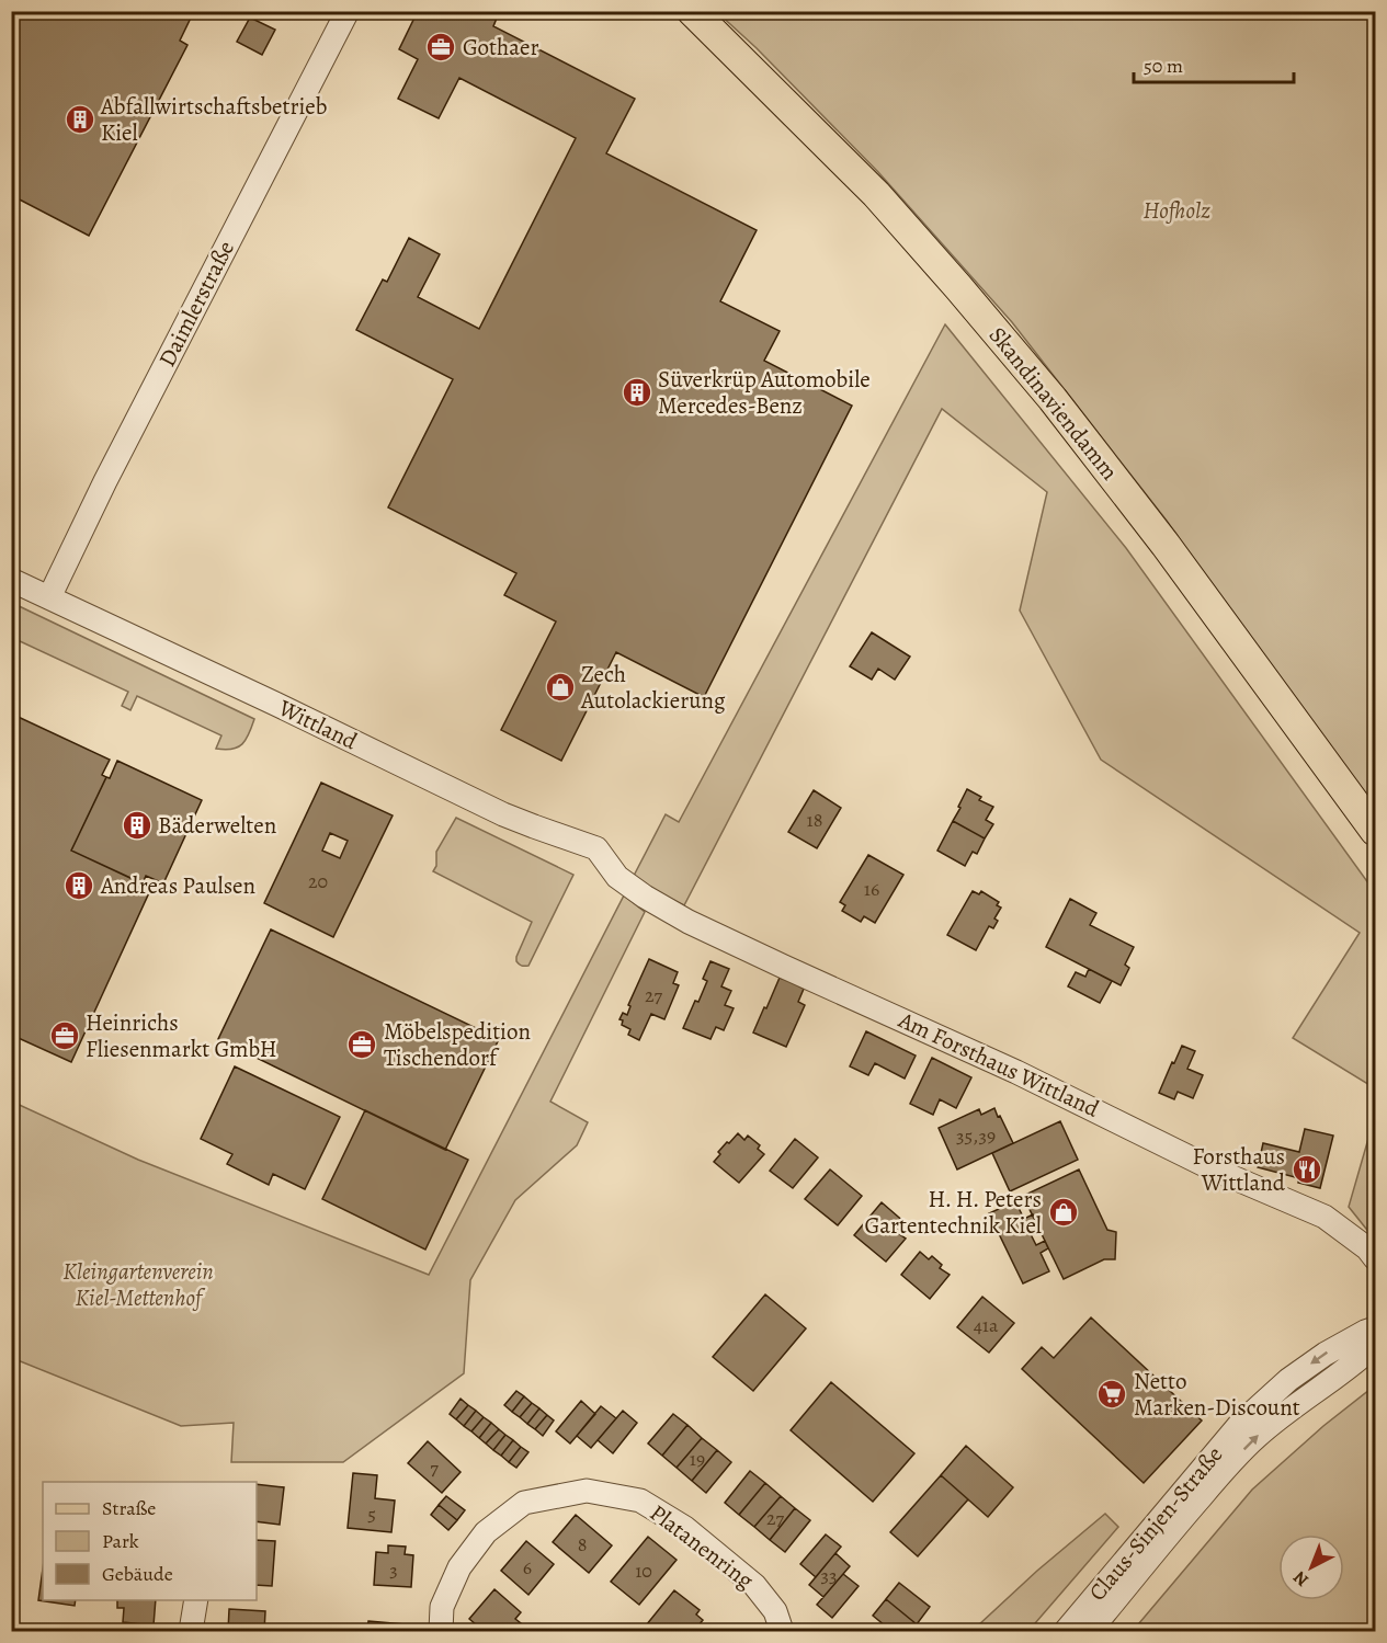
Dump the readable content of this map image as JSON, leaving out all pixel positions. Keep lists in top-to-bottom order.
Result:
{
  "streets": {
    "main road": ["Skandinaviendamm"],
    "street": [
      "Daimlerstraße",
      "Wittland",
      "Am Forsthaus Wittland",
      "Claus-Sinjen-Straße",
      "Platanenring"
    ]
  },
  "crossings": [
    ["Daimlerstraße", "Wittland"],
    ["Wittland", "Am Forsthaus Wittland"]
  ],
  "parks": ["Hofholz", "Kleingartenverein Kiel-Mettenhof"],
  "places": {
    "office": ["Gothaer", "Heinrichs Fliesenmarkt GmbH", "Möbelspedition Tischendorf"],
    "building": [
      "Abfallwirtschaftsbetrieb Kiel",
      "Süverkrüp Automobile Mercedes-Benz",
      "Bäderwelten",
      "Andreas Paulsen"
    ],
    "shop": ["Zech Autolackierung", "H. H. Peters Gartentechnik Kiel"],
    "restaurant": ["Forsthaus Wittland"],
    "supermarket": ["Netto Marken-Discount"]
  },
  "house_numbers": [
    "18",
    "20",
    "16",
    "27",
    "35,39",
    "41a",
    "19",
    "7",
    "5",
    "27",
    "8",
    "6",
    "3",
    "10",
    "33"
  ],
  "legend": ["Straße", "Park", "Gebäude"],
  "scale_bar": "50 m",
  "north": "bottom left"
}
